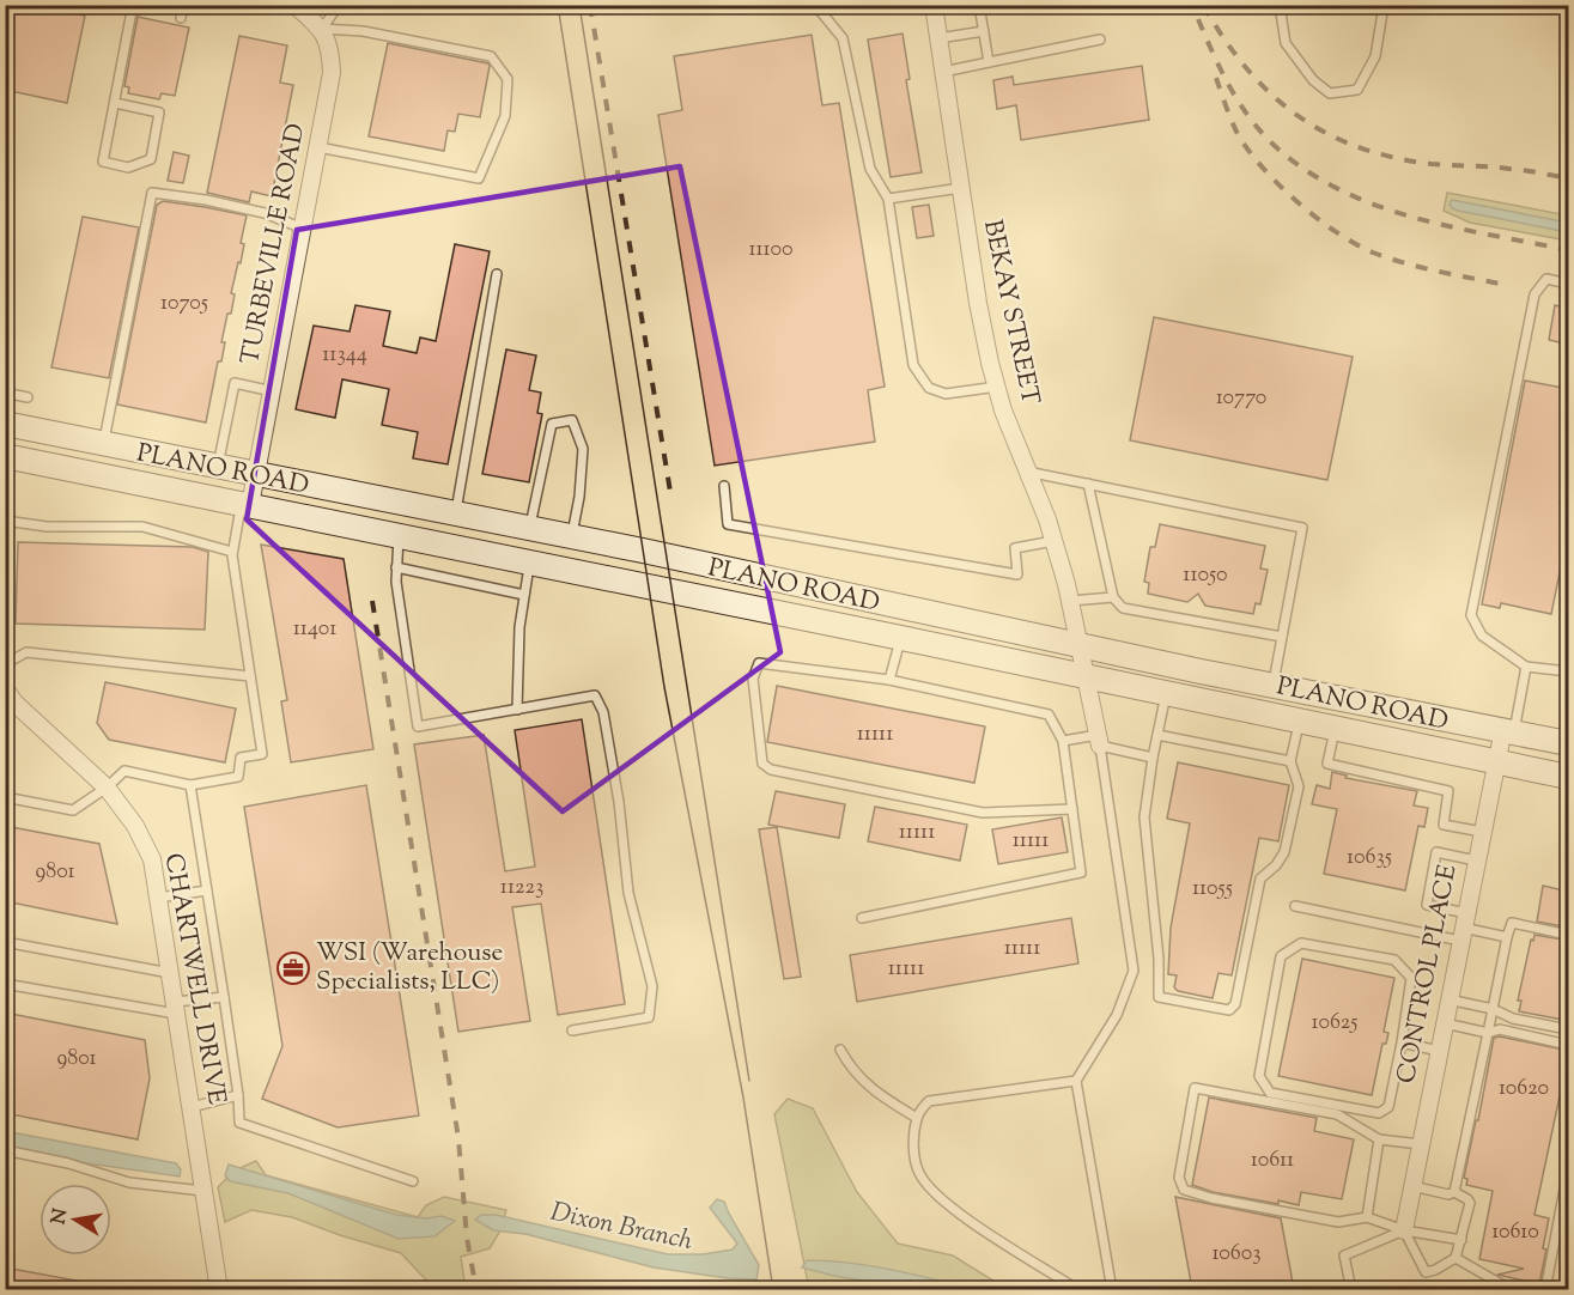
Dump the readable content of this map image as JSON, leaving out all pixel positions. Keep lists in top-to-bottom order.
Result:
{
  "streets": {
    "main road": ["PLANO ROAD"],
    "street": [
      "TURBEVILLE ROAD",
      "BEKAY STREET",
      "CONTROL PLACE",
      "CHARTWELL DRIVE"
    ]
  },
  "crossings": [
    ["TURBEVILLE ROAD", "PLANO ROAD"],
    ["BEKAY STREET", "PLANO ROAD"],
    ["PLANO ROAD", "CONTROL PLACE"]
  ],
  "water": ["Dixon Branch"],
  "places": {
    "office": ["WSI (Warehouse Specialists, LLC)"]
  },
  "house_numbers": [
    "11100",
    "10705",
    "11344",
    "10770",
    "11050",
    "11401",
    "11111",
    "11111",
    "11111",
    "10635",
    "9801",
    "11223",
    "11055",
    "11111",
    "11111",
    "10625",
    "9801",
    "10620",
    "10611",
    "10610",
    "10603"
  ],
  "north": "left"
}
